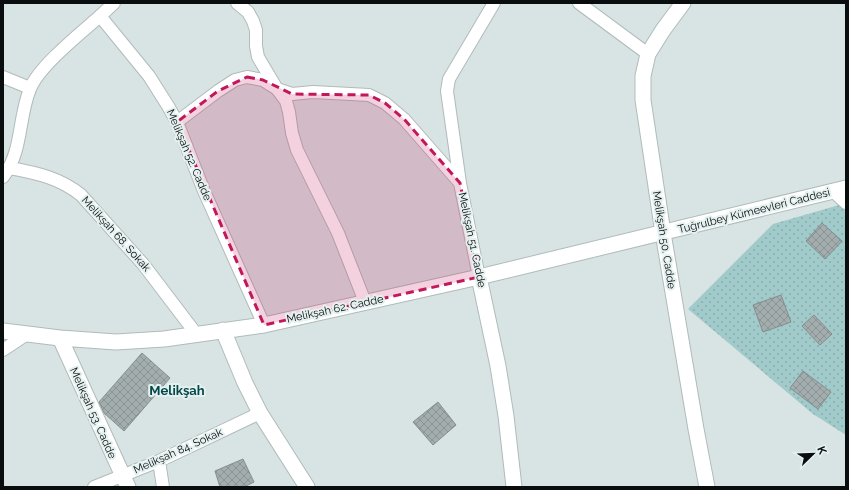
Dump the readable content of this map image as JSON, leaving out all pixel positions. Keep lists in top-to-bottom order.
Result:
{
  "streets": {
    "street": [
      "Melikşah 52. Cadde",
      "Tuğrulbey Kümeevleri Caddesi",
      "Melikşah 68. Sokak",
      "Melikşah 51. Cadde",
      "Melikşah 50. Cadde",
      "Melikşah 62. Cadde",
      "Melikşah 53. Cadde",
      "Melikşah 84. Sokak"
    ]
  },
  "crossings": [
    ["Melikşah 52. Cadde", "Melikşah 62. Cadde"],
    ["Tuğrulbey Kümeevleri Caddesi", "Melikşah 50. Cadde"],
    ["Tuğrulbey Kümeevleri Caddesi", "Melikşah 62. Cadde"],
    ["Melikşah 68. Sokak", "Melikşah 62. Cadde"],
    ["Melikşah 51. Cadde", "Melikşah 62. Cadde"],
    ["Melikşah 50. Cadde", "Melikşah 62. Cadde"],
    ["Melikşah 62. Cadde", "Melikşah 53. Cadde"],
    ["Melikşah 53. Cadde", "Melikşah 84. Sokak"]
  ],
  "districts": ["Melikşah"],
  "north": "top right"
}
